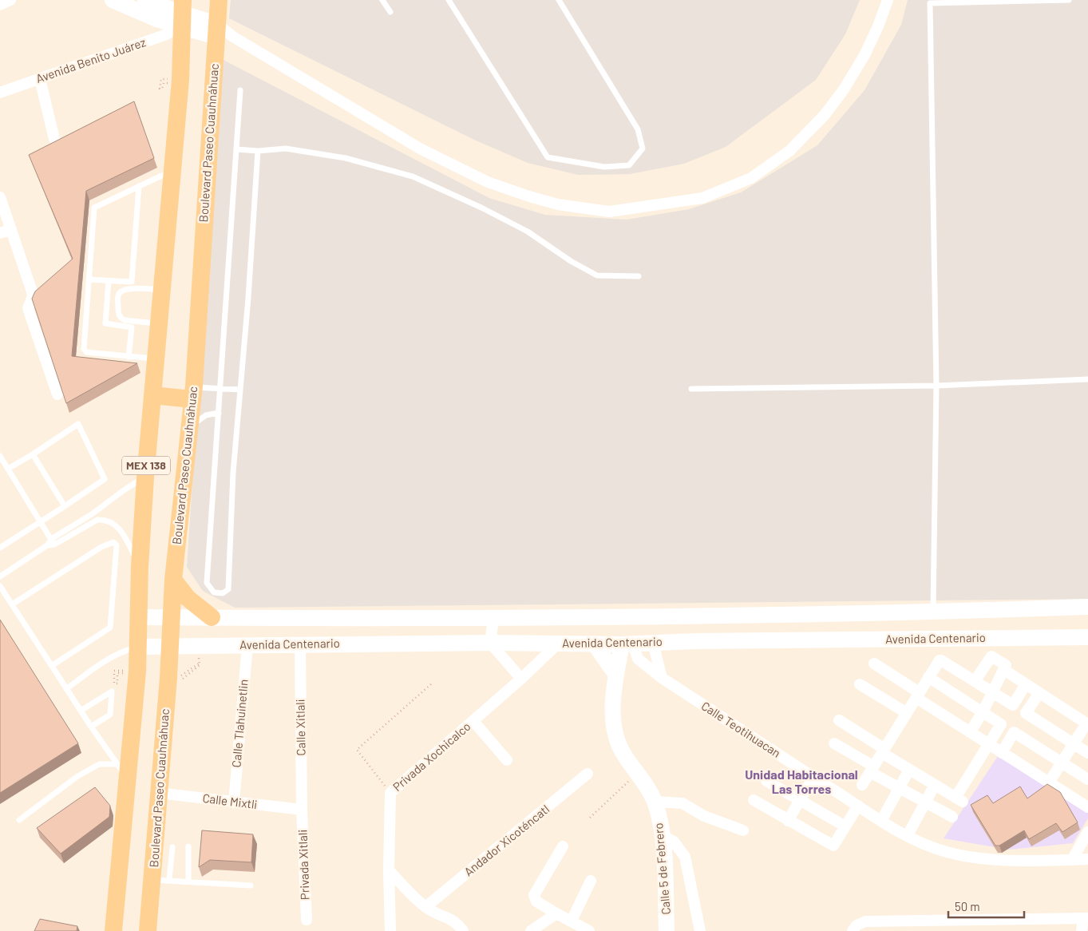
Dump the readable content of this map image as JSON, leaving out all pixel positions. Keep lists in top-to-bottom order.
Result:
{
  "streets": {
    "main road": ["Boulevard Paseo Cuauhnáhuac", "MEX 138"],
    "street": [
      "Avenida Benito Juárez",
      "Avenida Centenario",
      "Calle Tlahuinetlin",
      "Calle Xitlali",
      "Calle Teotihuacan",
      "Privada Xochicalco",
      "Calle Mixtli",
      "Andador Xicoténcatl",
      "Privada Xitlali",
      "Calle 5 de Febrero"
    ]
  },
  "crossings": [
    ["Avenida Benito Juárez", "MEX 138"],
    ["Boulevard Paseo Cuauhnáhuac", "Avenida Centenario"],
    ["Boulevard Paseo Cuauhnáhuac", "Calle Mixtli"],
    ["MEX 138", "Avenida Centenario"],
    ["Avenida Centenario", "Calle Tlahuinetlin"],
    ["Avenida Centenario", "Calle Xitlali"],
    ["Avenida Centenario", "Calle Teotihuacan"],
    ["Avenida Centenario", "Privada Xochicalco"],
    ["Avenida Centenario", "Calle 5 de Febrero"],
    ["Calle Tlahuinetlin", "Calle Mixtli"],
    ["Calle Xitlali", "Calle Mixtli"],
    ["Calle Xitlali", "Privada Xitlali"],
    ["Calle Teotihuacan", "Calle 5 de Febrero"],
    ["Calle Mixtli", "Privada Xitlali"]
  ],
  "districts": ["Unidad Habitacional Las Torres"],
  "scale_bar": "50 m"
}
